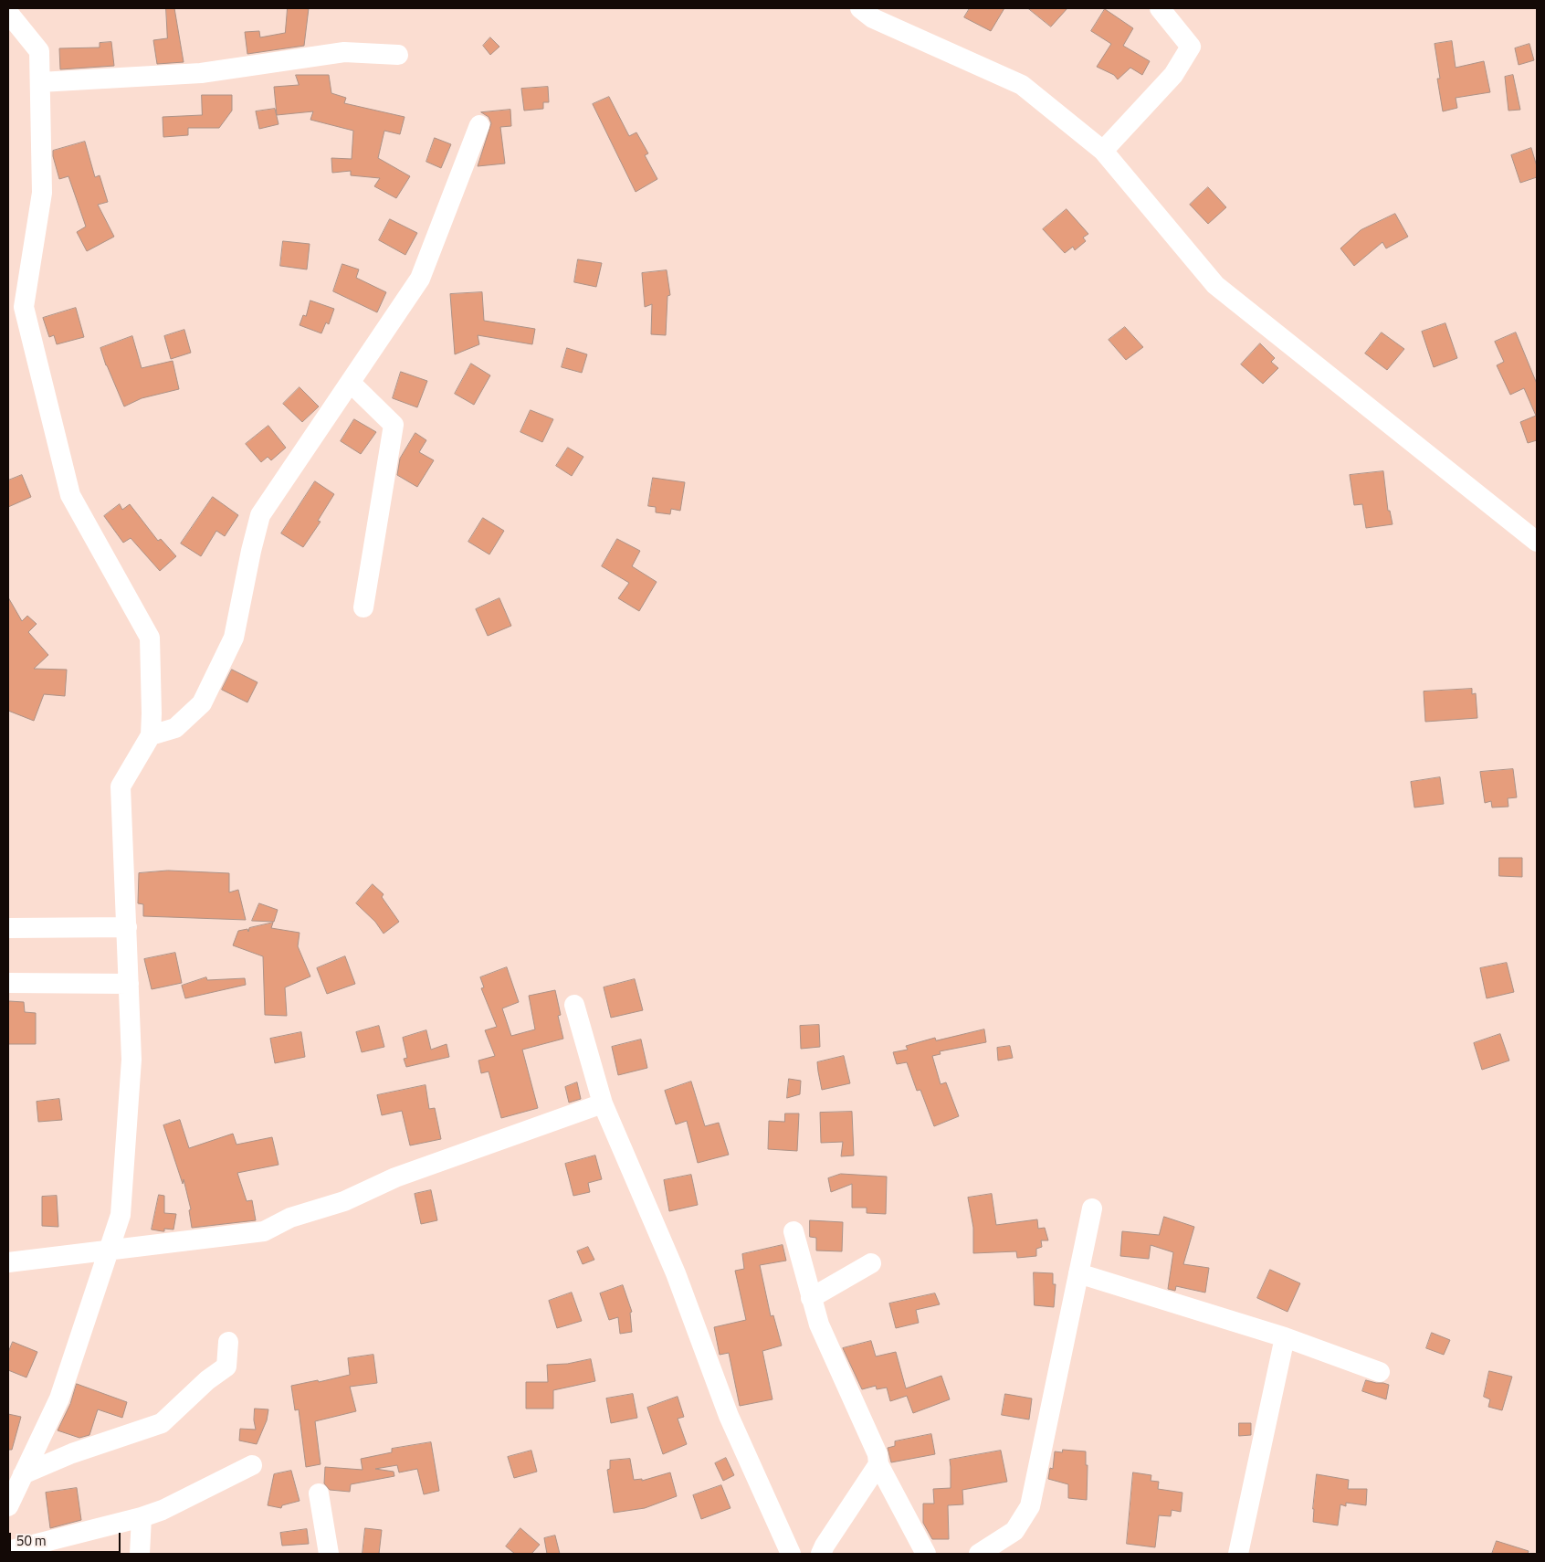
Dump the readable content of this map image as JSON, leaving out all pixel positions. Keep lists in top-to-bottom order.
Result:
{
  "scale_bar": "50 m"
}
